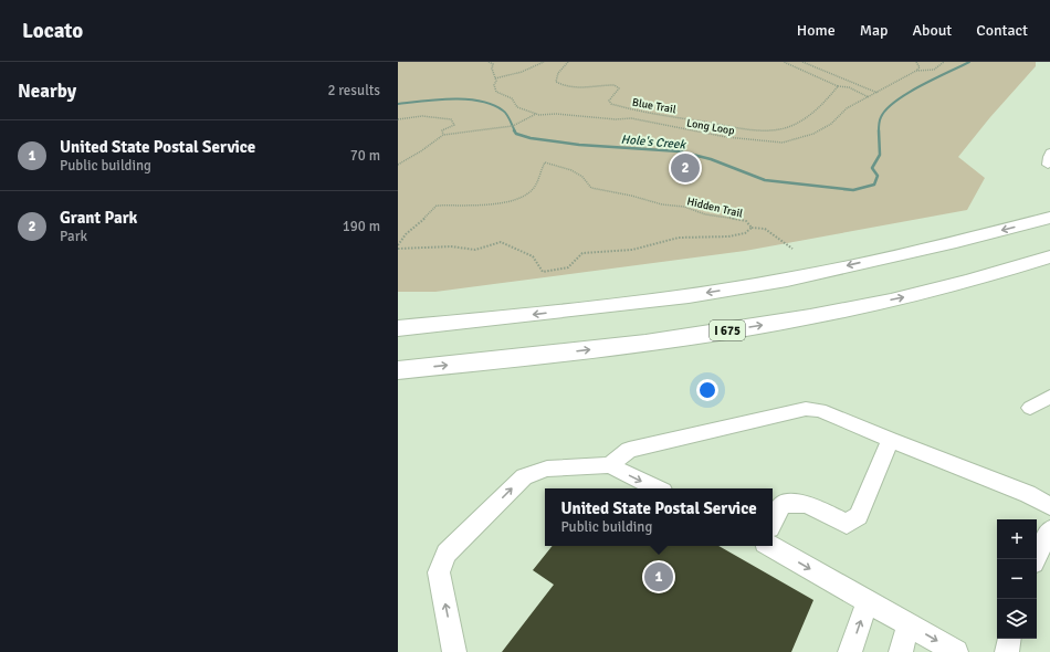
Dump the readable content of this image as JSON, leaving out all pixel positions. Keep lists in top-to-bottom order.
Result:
{
  "streets": {
    "highway": ["I 675"],
    "path": ["Blue Trail", "Long Loop", "Hidden Trail"]
  },
  "water": ["Hole's Creek"],
  "page": {
    "header": "Locato",
    "nav": [
      "Home",
      "Map",
      "About",
      "Contact"
    ],
    "heading": ["Nearby", "2 results"],
    "list": [
      {
        "mark": "1",
        "name": "United State Postal Service",
        "note": "Public building",
        "value": "70 m"
      },
      {
        "mark": "2",
        "name": "Grant Park",
        "note": "Park",
        "value": "190 m"
      }
    ],
    "pins": ["2", "1"],
    "popup": ["United State Postal Service", "Public building"],
    "map_buttons": ["+", "−"]
  }
}
